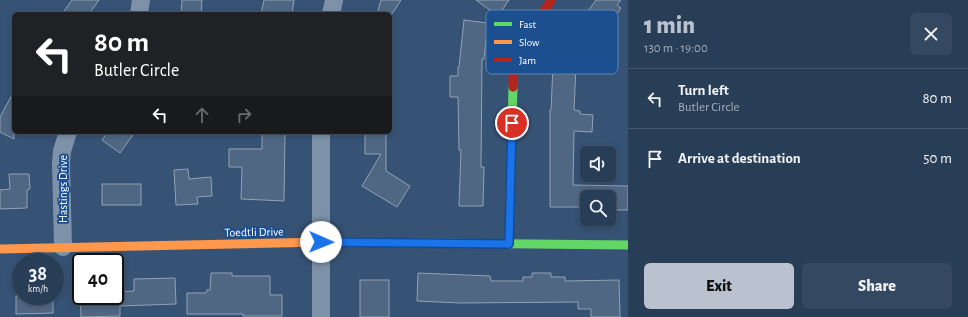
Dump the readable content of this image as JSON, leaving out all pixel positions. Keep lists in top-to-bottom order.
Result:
{
  "streets": {
    "street": ["Hastings Drive", "Toedtli Drive"]
  },
  "crossings": [
    ["Hastings Drive", "Toedtli Drive"]
  ],
  "legend": ["Fast", "Slow", "Jam"],
  "page": {
    "heading": ["1 min", "130 m · 19:00"],
    "turn": ["80 m", "Butler Circle"],
    "list": [
      {
        "name": "Turn left",
        "note": "Butler Circle",
        "value": "80 m"
      },
      {
        "name": "Arrive at destination",
        "value": "50 m"
      }
    ],
    "speed": "38 km/h",
    "limit": "40",
    "buttons": ["Exit", "Share"]
  }
}
